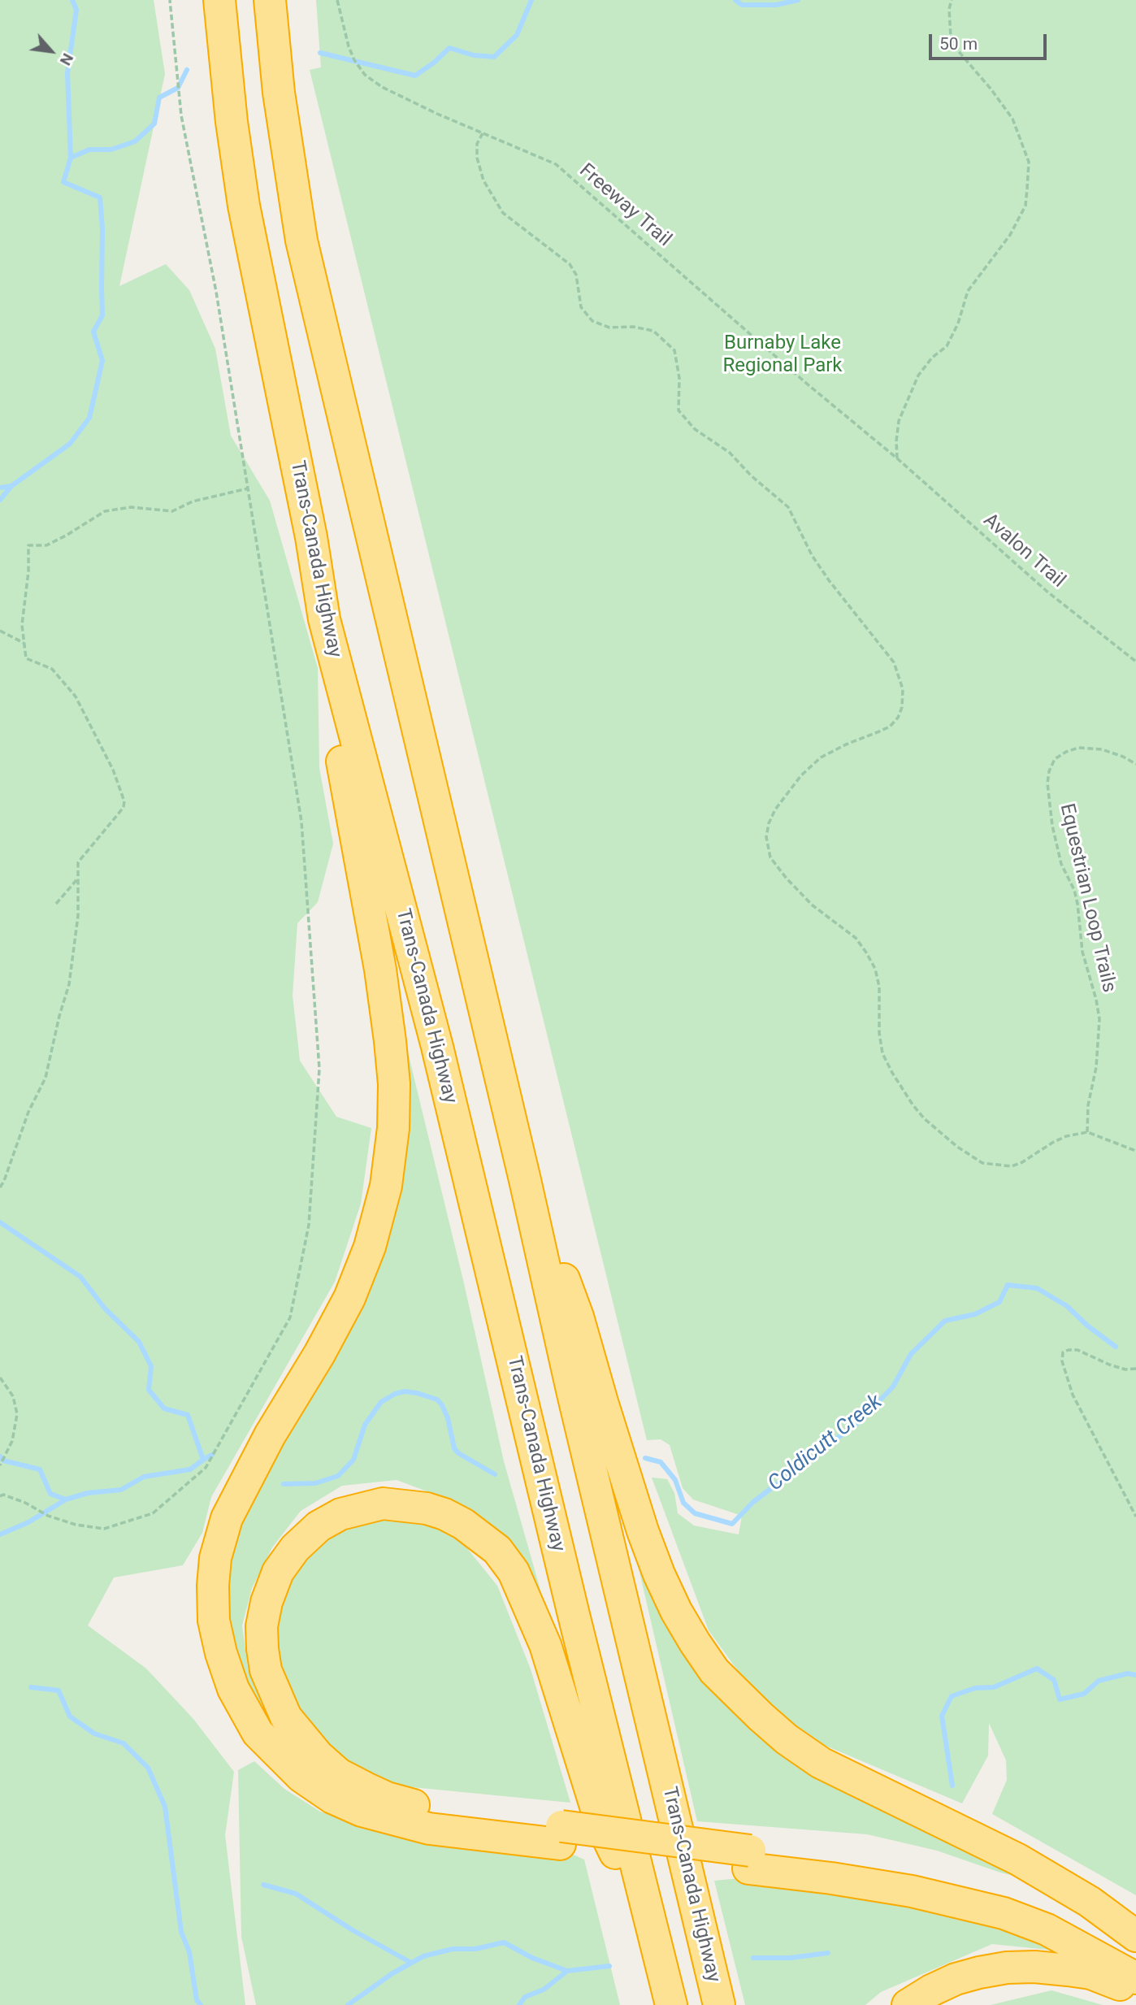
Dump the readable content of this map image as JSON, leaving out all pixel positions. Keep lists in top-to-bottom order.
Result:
{
  "streets": {
    "highway": ["Trans-Canada Highway"],
    "path": ["Freeway Trail", "Avalon Trail", "Equestrian Loop Trails"]
  },
  "crossings": [
    ["Freeway Trail", "Avalon Trail"]
  ],
  "water": ["Coldicutt Creek"],
  "parks": ["Burnaby Lake Regional Park"],
  "scale_bar": "50 m",
  "north": "bottom right"
}
